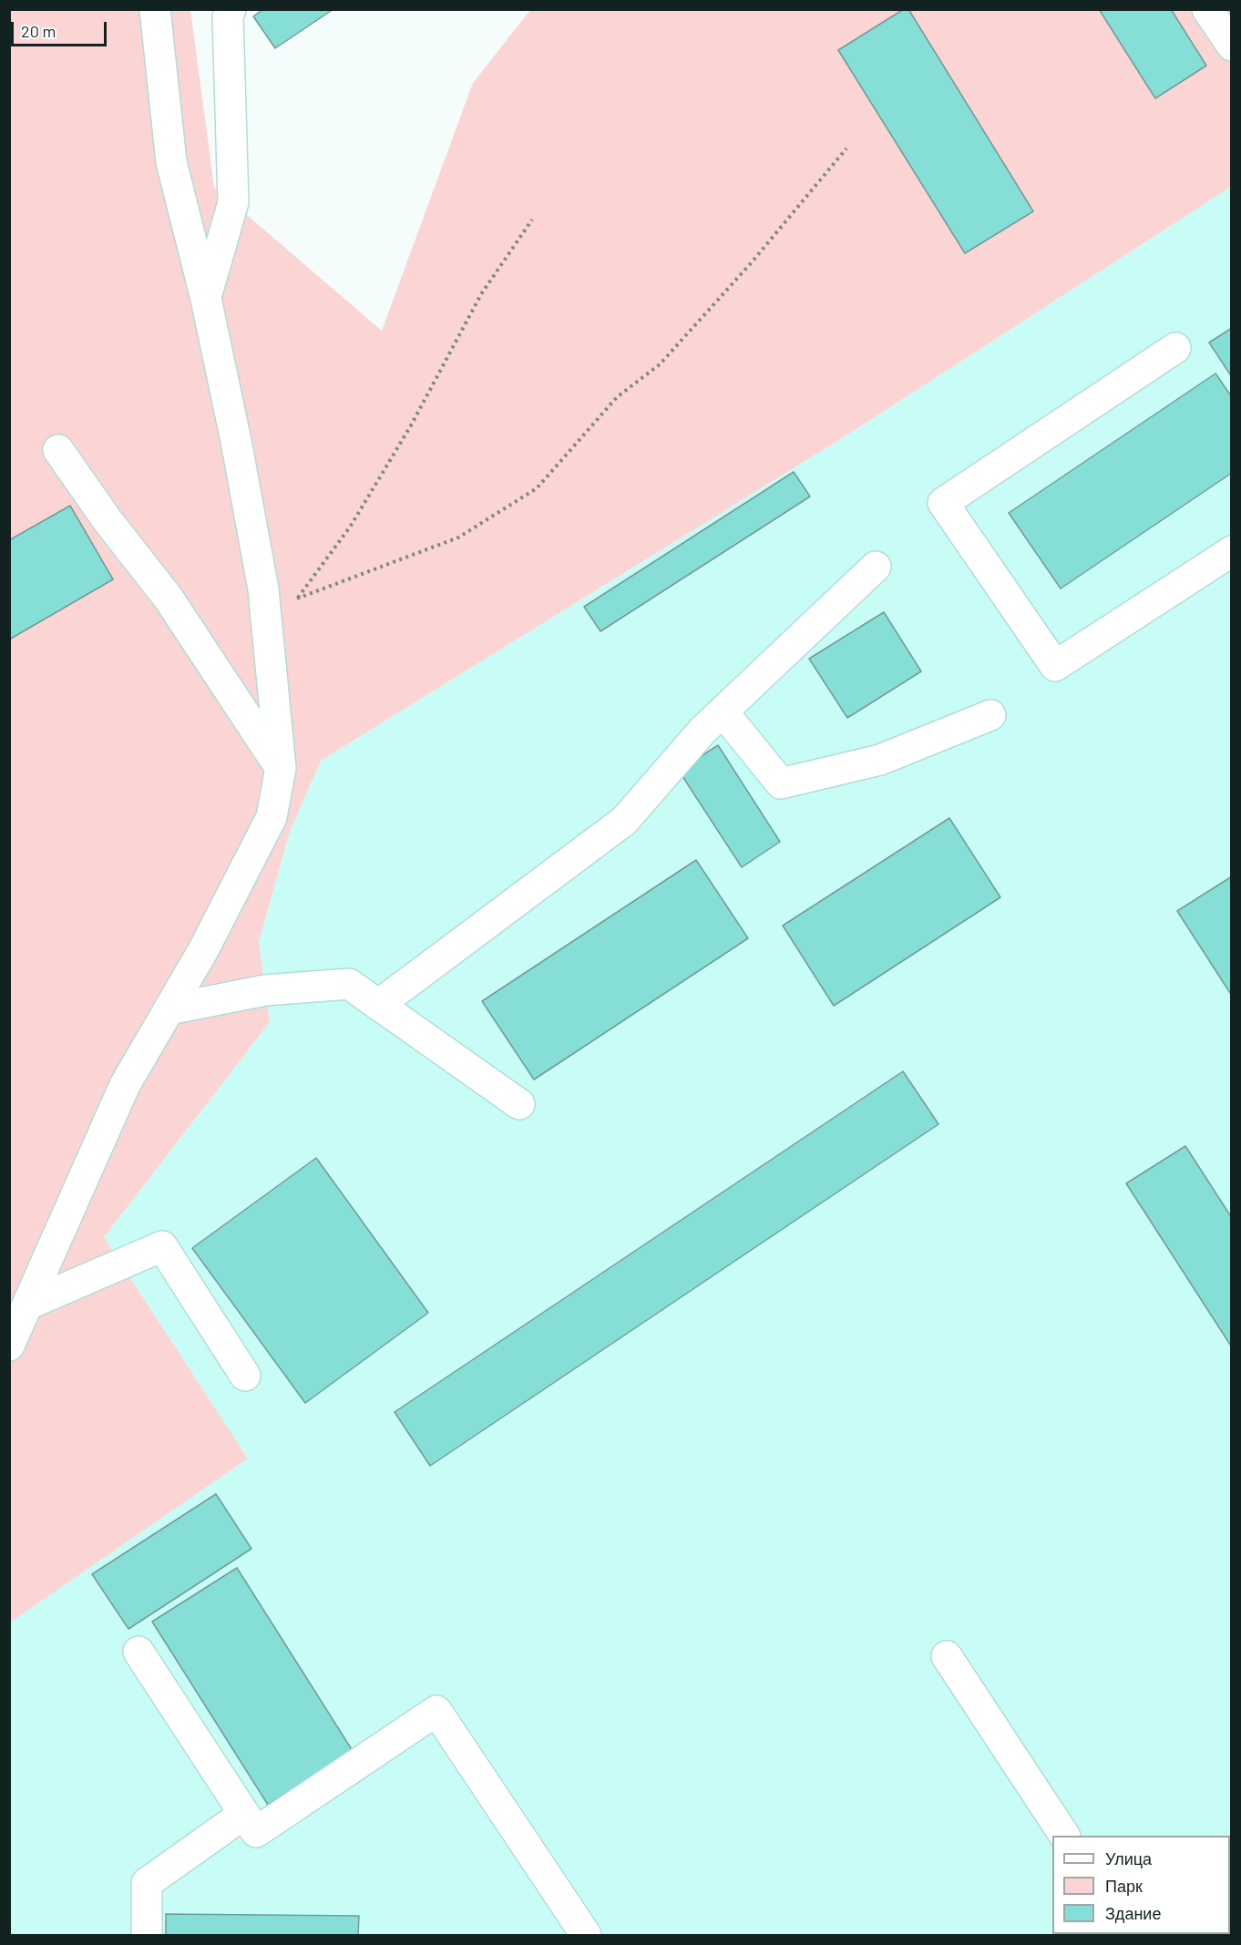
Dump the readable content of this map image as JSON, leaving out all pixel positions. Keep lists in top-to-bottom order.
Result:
{
  "legend": ["Улица", "Парк", "Здание"],
  "scale_bar": "20 m"
}
